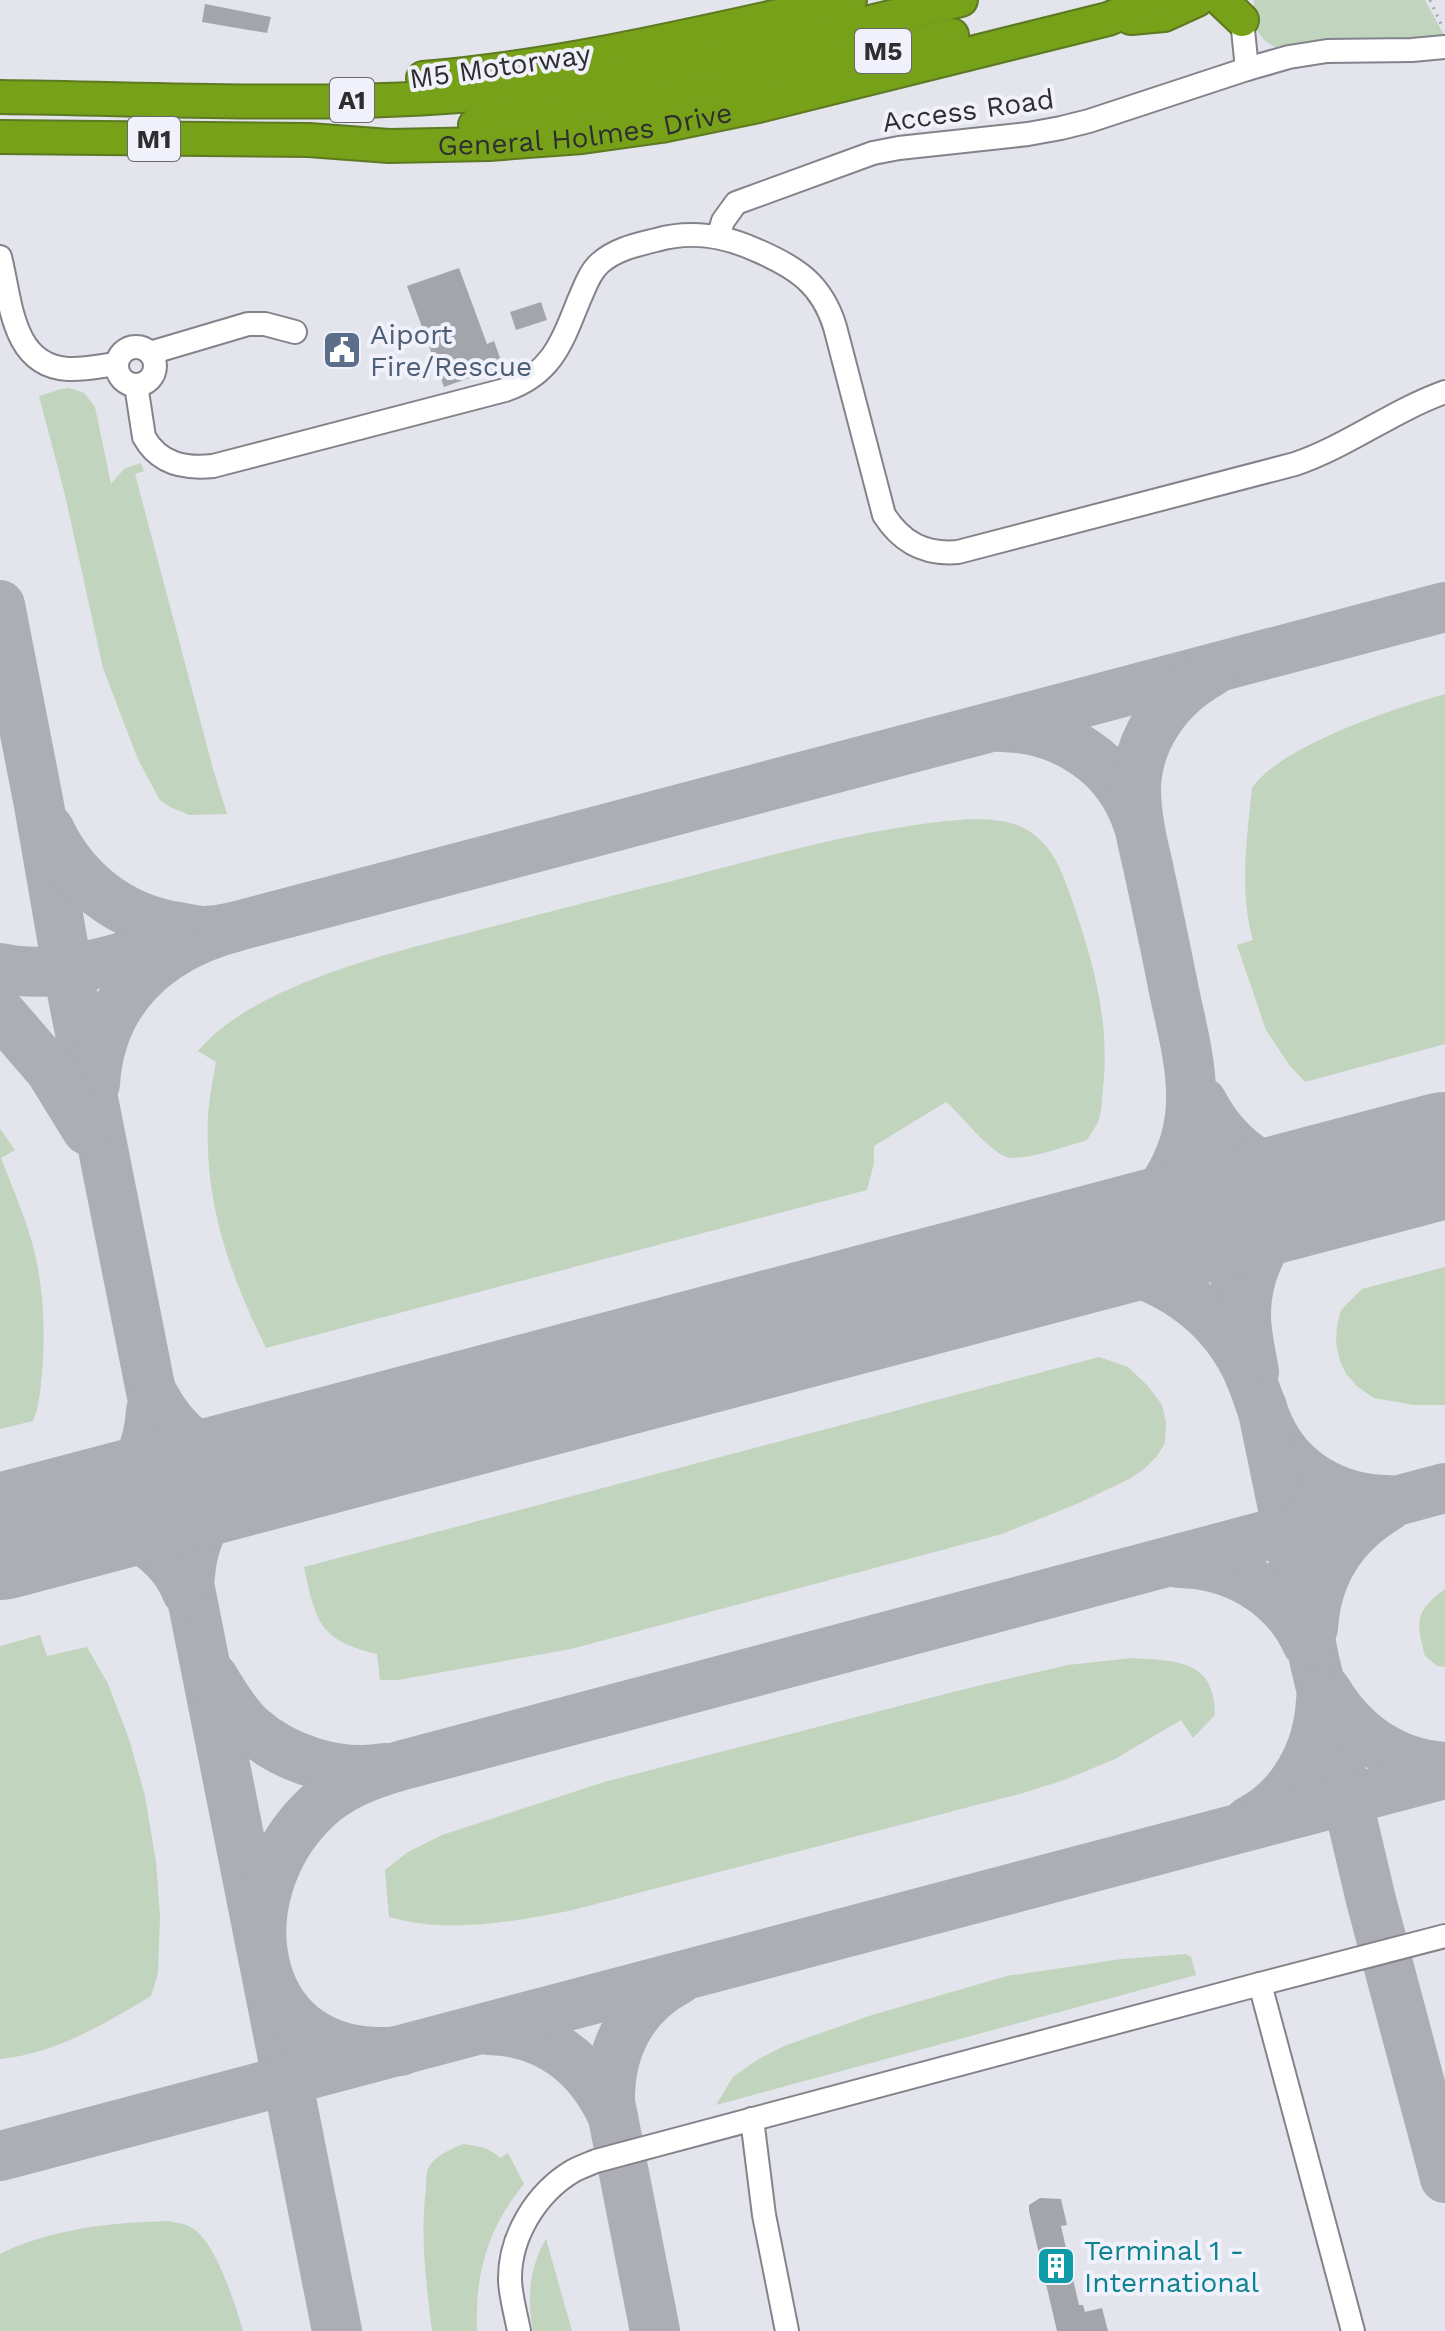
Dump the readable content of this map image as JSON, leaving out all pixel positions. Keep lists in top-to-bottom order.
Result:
{
  "streets": {
    "highway": [
      "M5",
      "M5 Motorway",
      "A1",
      "General Holmes Drive",
      "M1"
    ],
    "lane": ["Access Road"]
  },
  "crossings": [
    ["M5 Motorway", "General Holmes Drive"]
  ],
  "places": {
    "public building": ["Aiport Fire/Rescue"],
    "building": ["Terminal 1 - International"]
  }
}
